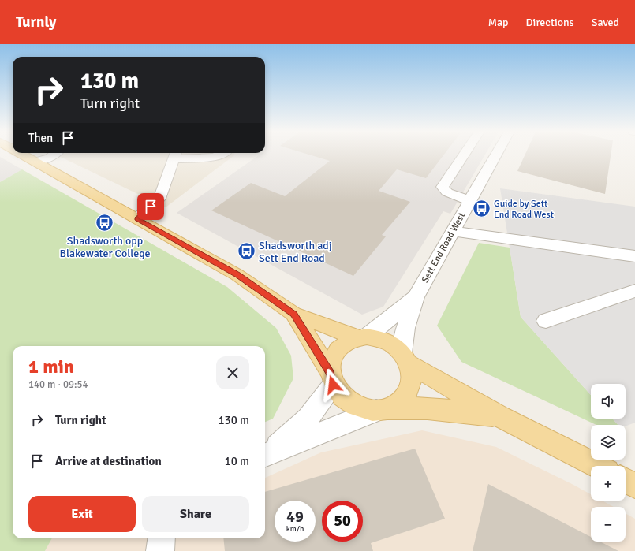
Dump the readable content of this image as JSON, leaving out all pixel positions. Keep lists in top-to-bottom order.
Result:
{
  "streets": {
    "street": ["Sett End Road West"]
  },
  "places": {
    "bus stop": ["Guide by Sett End Road West", "Shadsworth opp Blakewater College", "Shadsworth adj Sett End Road"]
  },
  "page": {
    "header": "Turnly",
    "nav": ["Map", "Directions", "Saved"],
    "turn": ["130 m", "Turn right"],
    "then": "Then",
    "heading": ["1 min", "140 m · 09:54"],
    "map_buttons": ["+", "−"],
    "list": [
      {
        "name": "Turn right",
        "value": "130 m"
      },
      {
        "name": "Arrive at destination",
        "value": "10 m"
      }
    ],
    "buttons": ["Exit", "Share"],
    "speed": "49 km/h",
    "limit": "50"
  }
}
